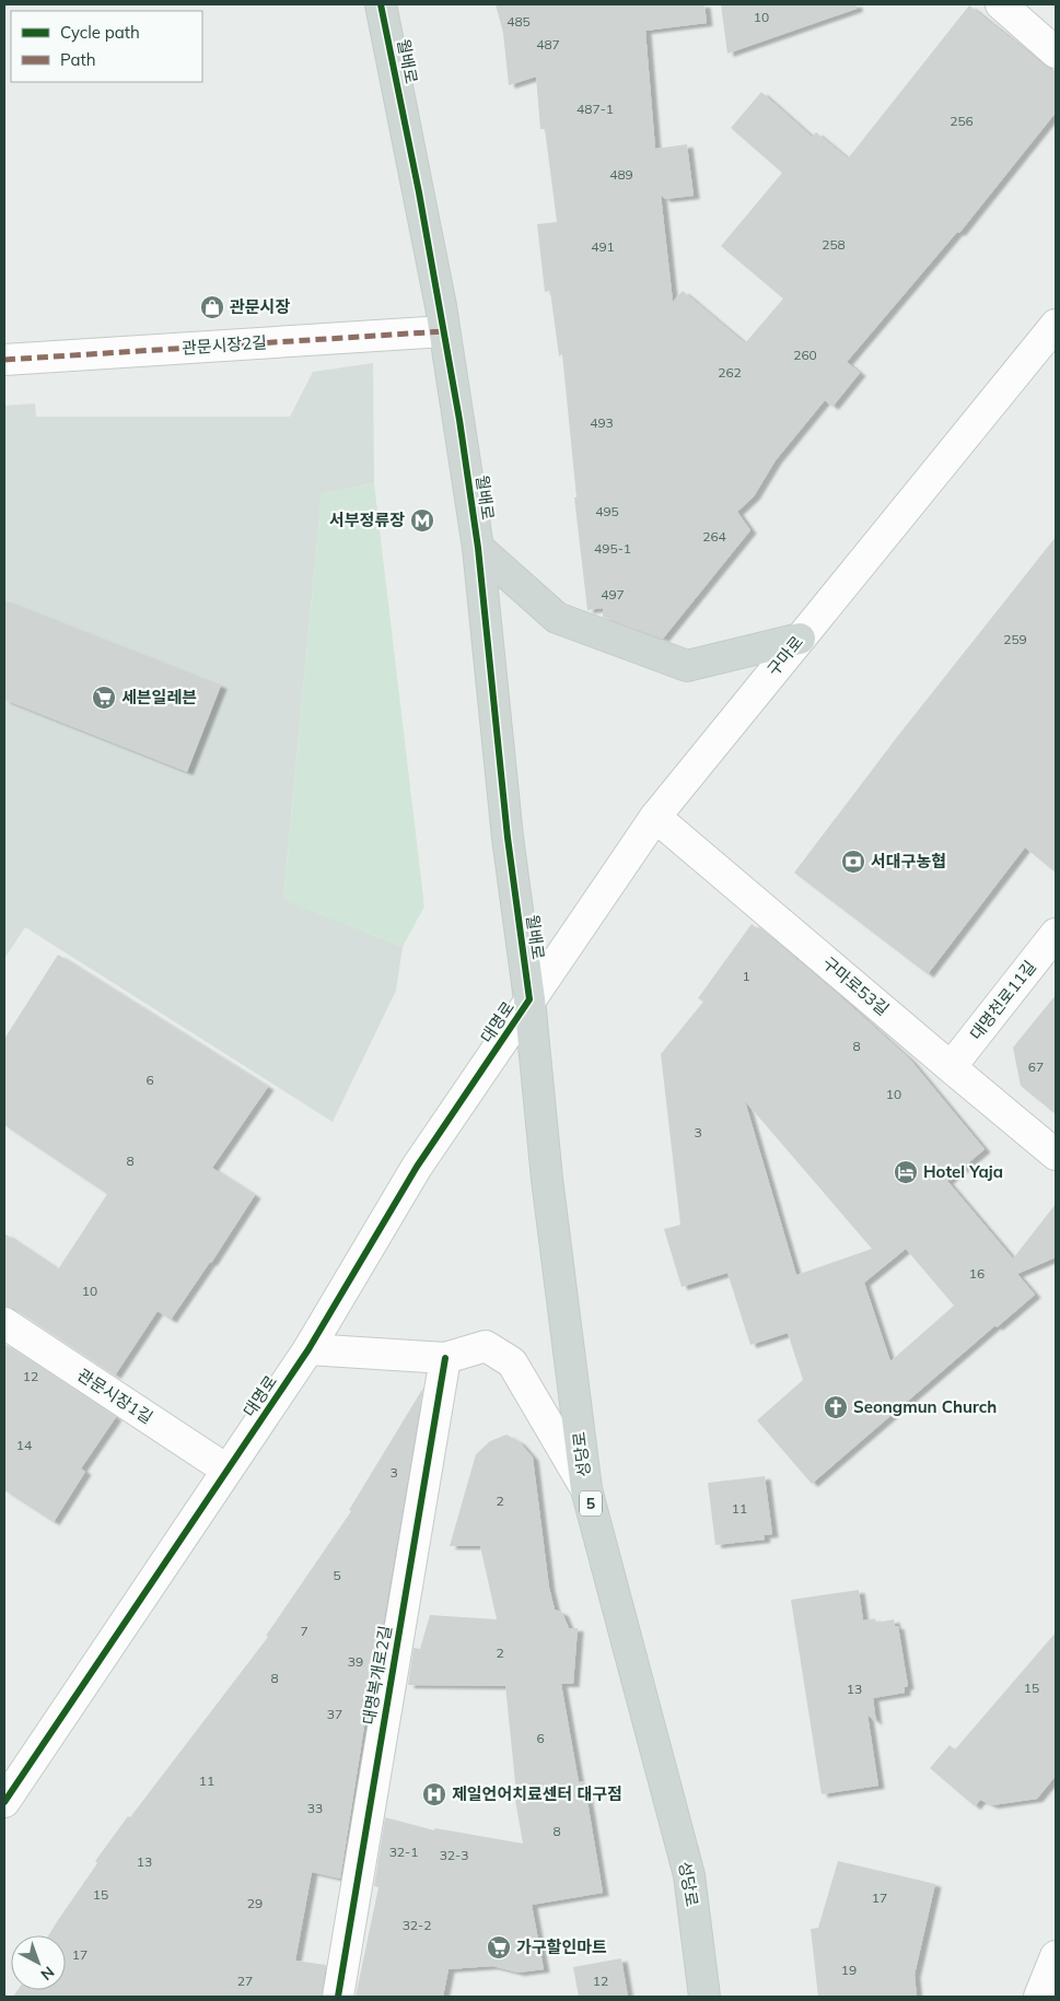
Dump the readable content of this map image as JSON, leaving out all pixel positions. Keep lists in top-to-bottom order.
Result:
{
  "streets": {
    "main road": ["월배로", "성당로", "5"],
    "street": [
      "관문시장2길",
      "구마로",
      "구마로53길",
      "대명천로11길",
      "대명로",
      "관문시장1길",
      "대명복개로2길"
    ]
  },
  "crossings": [
    ["월배로", "관문시장2길"],
    ["월배로", "구마로"],
    ["월배로", "대명로"],
    ["월배로", "성당로"],
    ["구마로", "구마로53길"],
    ["구마로", "대명로"],
    ["구마로", "성당로"],
    ["구마로53길", "대명천로11길"],
    ["대명로", "관문시장1길"],
    ["대명로", "성당로"]
  ],
  "places": {
    "shop": ["관문시장"],
    "metro station": ["서부정류장"],
    "supermarket": ["세븐일레븐", "가구할인마트"],
    "bank": ["서대구농협"],
    "hotel": ["Hotel Yaja"],
    "church": ["Seongmun Church"],
    "hospital": ["제일언어치료센터 대구점"]
  },
  "house_numbers": [
    "10",
    "485",
    "487",
    "487-1",
    "256",
    "489",
    "258",
    "491",
    "260",
    "262",
    "493",
    "495",
    "264",
    "495-1",
    "497",
    "259",
    "1",
    "8",
    "67",
    "6",
    "10",
    "3",
    "8",
    "16",
    "10",
    "12",
    "14",
    "3",
    "2",
    "11",
    "5",
    "7",
    "2",
    "39",
    "8",
    "15",
    "13",
    "37",
    "6",
    "11",
    "33",
    "8",
    "32-1",
    "32-3",
    "13",
    "15",
    "17",
    "29",
    "32-2",
    "17",
    "19",
    "27",
    "12"
  ],
  "legend": ["Cycle path", "Path"],
  "north": "bottom right"
}
